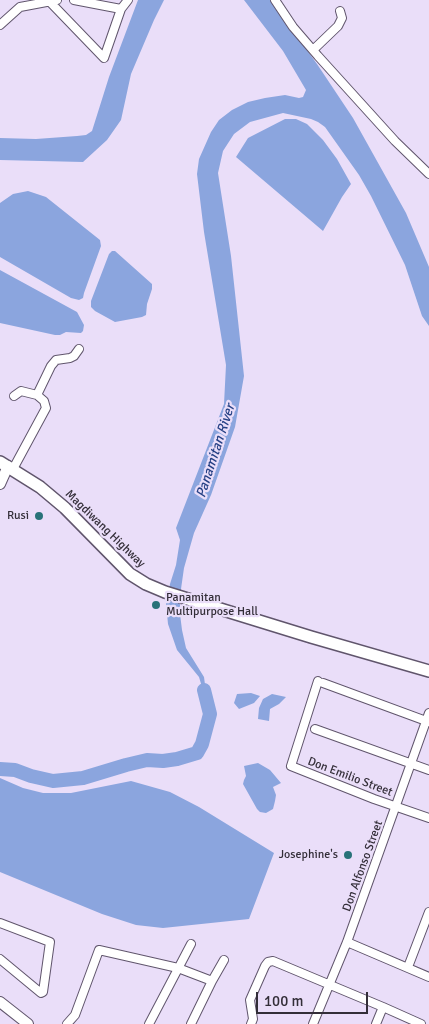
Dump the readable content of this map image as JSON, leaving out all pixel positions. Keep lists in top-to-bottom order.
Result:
{
  "streets": {
    "main road": ["Magdiwang Highway"],
    "street": ["Don Emilio Street", "Don Alfonso Street"]
  },
  "crossings": [
    ["Don Emilio Street", "Don Alfonso Street"]
  ],
  "water": ["Panamitan River"],
  "places": ["Rusi", "Panamitan Multipurpose Hall", "Josephine's"],
  "scale_bar": "100 m"
}
